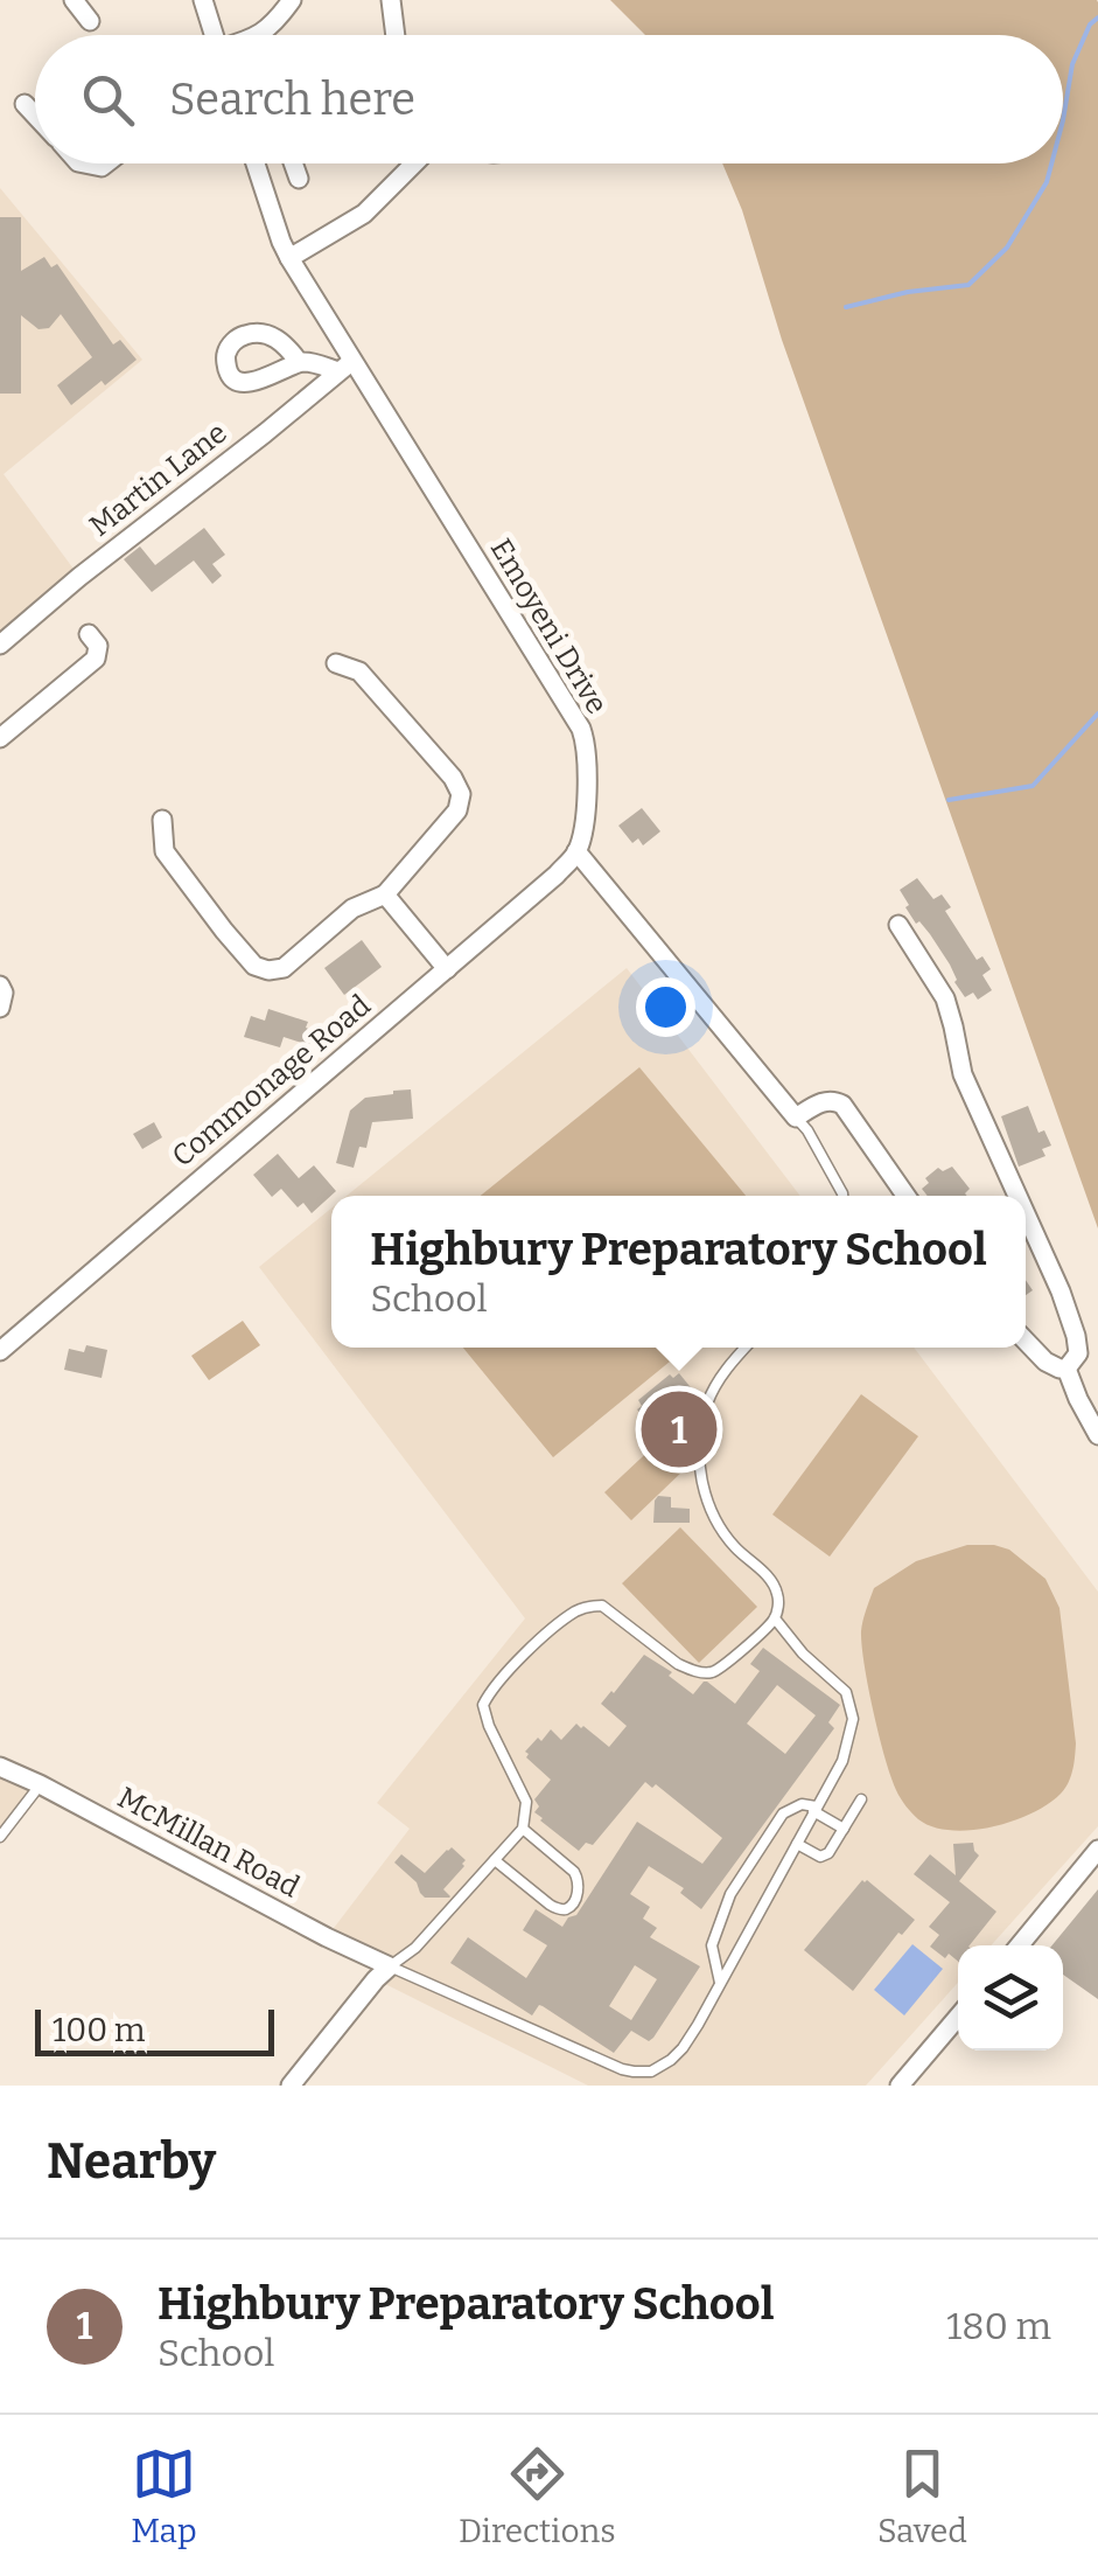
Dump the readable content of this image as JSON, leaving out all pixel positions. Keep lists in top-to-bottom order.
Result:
{
  "streets": {
    "street": [
      "Martin Lane",
      "Emoyeni Drive",
      "Commonage Road",
      "McMillan Road"
    ]
  },
  "crossings": [
    ["Martin Lane", "Emoyeni Drive"],
    ["Emoyeni Drive", "Commonage Road"]
  ],
  "scale_bar": "100 m",
  "page": {
    "search": "Search here",
    "popup": ["Highbury Preparatory School", "School"],
    "pins": "1",
    "scale": "100 m",
    "heading": "Nearby",
    "list": [
      {
        "mark": "1",
        "name": "Highbury Preparatory School",
        "note": "School",
        "value": "180 m"
      }
    ],
    "nav": ["Map", "Directions", "Saved"]
  }
}
